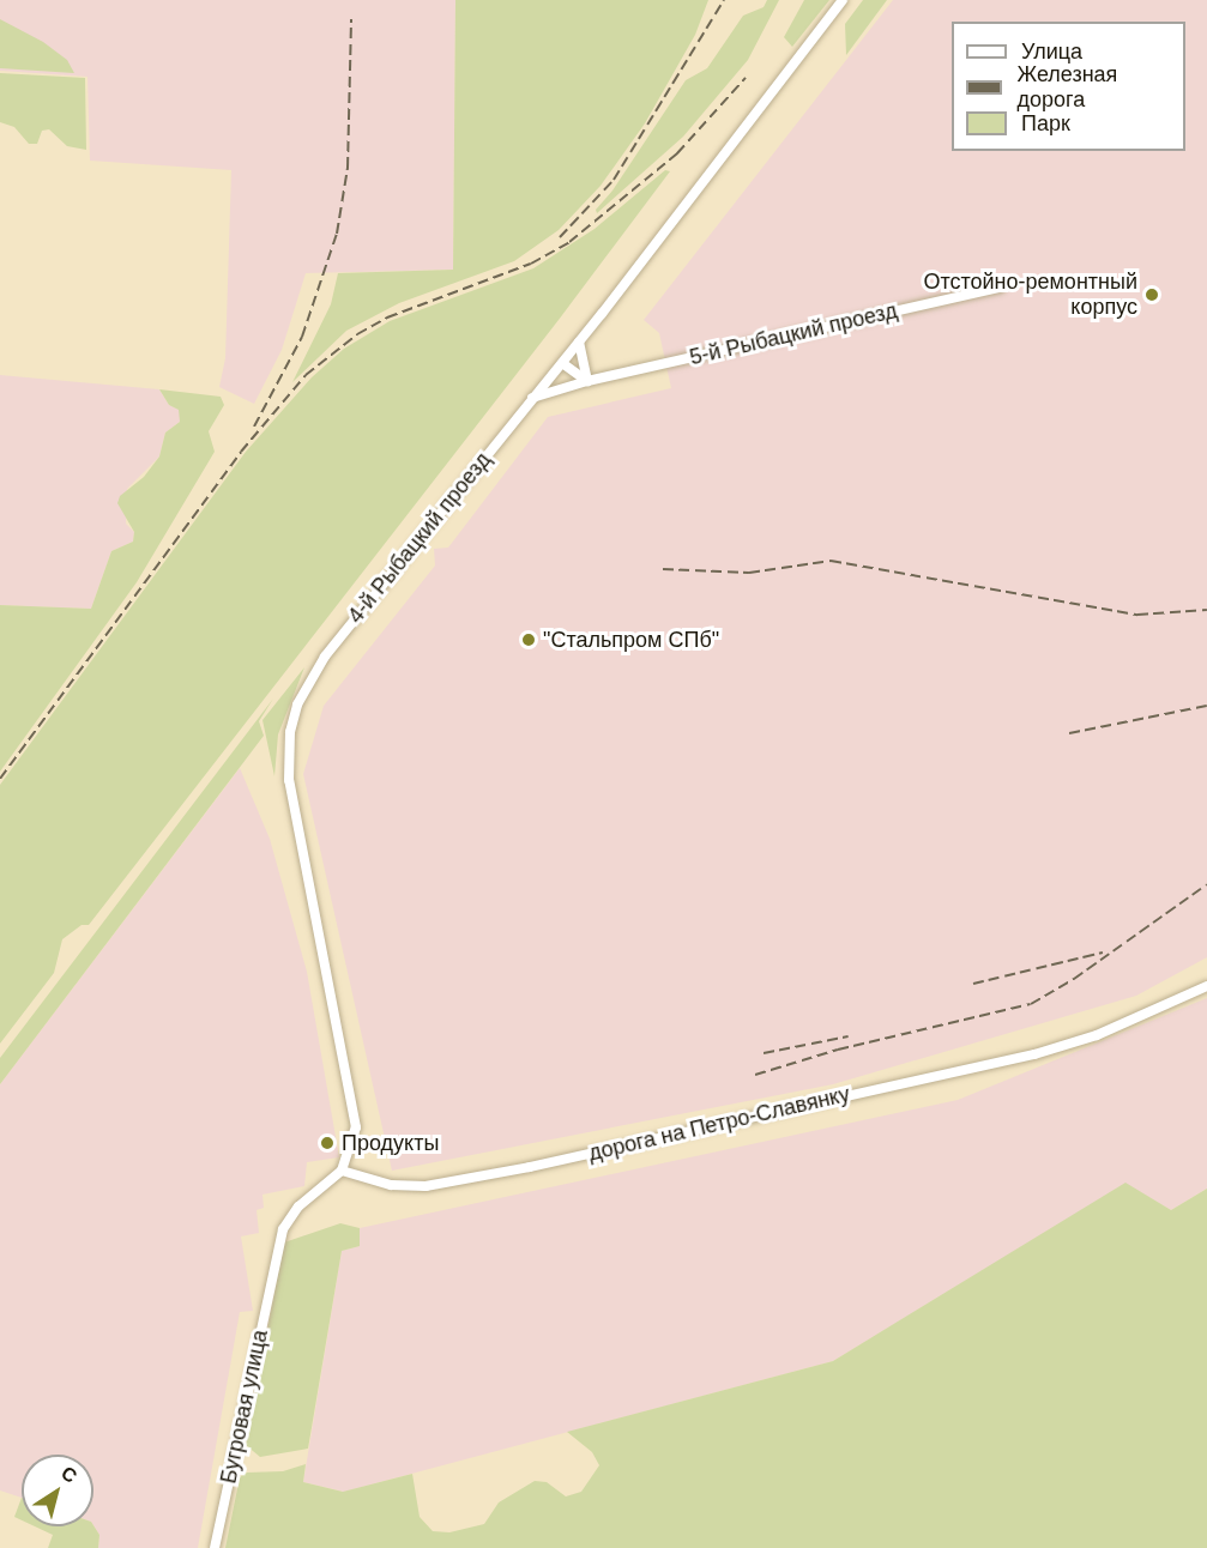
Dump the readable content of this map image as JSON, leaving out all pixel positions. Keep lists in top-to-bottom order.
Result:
{
  "streets": {
    "street": [
      "5-й Рыбацкий проезд",
      "4-й Рыбацкий проезд",
      "дорога на Петро-Славянку",
      "Бугровая улица"
    ]
  },
  "crossings": [
    ["5-й Рыбацкий проезд", "4-й Рыбацкий проезд"],
    ["4-й Рыбацкий проезд", "дорога на Петро-Славянку"],
    ["4-й Рыбацкий проезд", "Бугровая улица"],
    ["дорога на Петро-Славянку", "Бугровая улица"]
  ],
  "places": ["Отстойно-ремонтный корпус", "\"Стальпром СПб\"", "Продукты"],
  "legend": ["Улица", "Железная дорога", "Парк"],
  "north": "top right"
}
